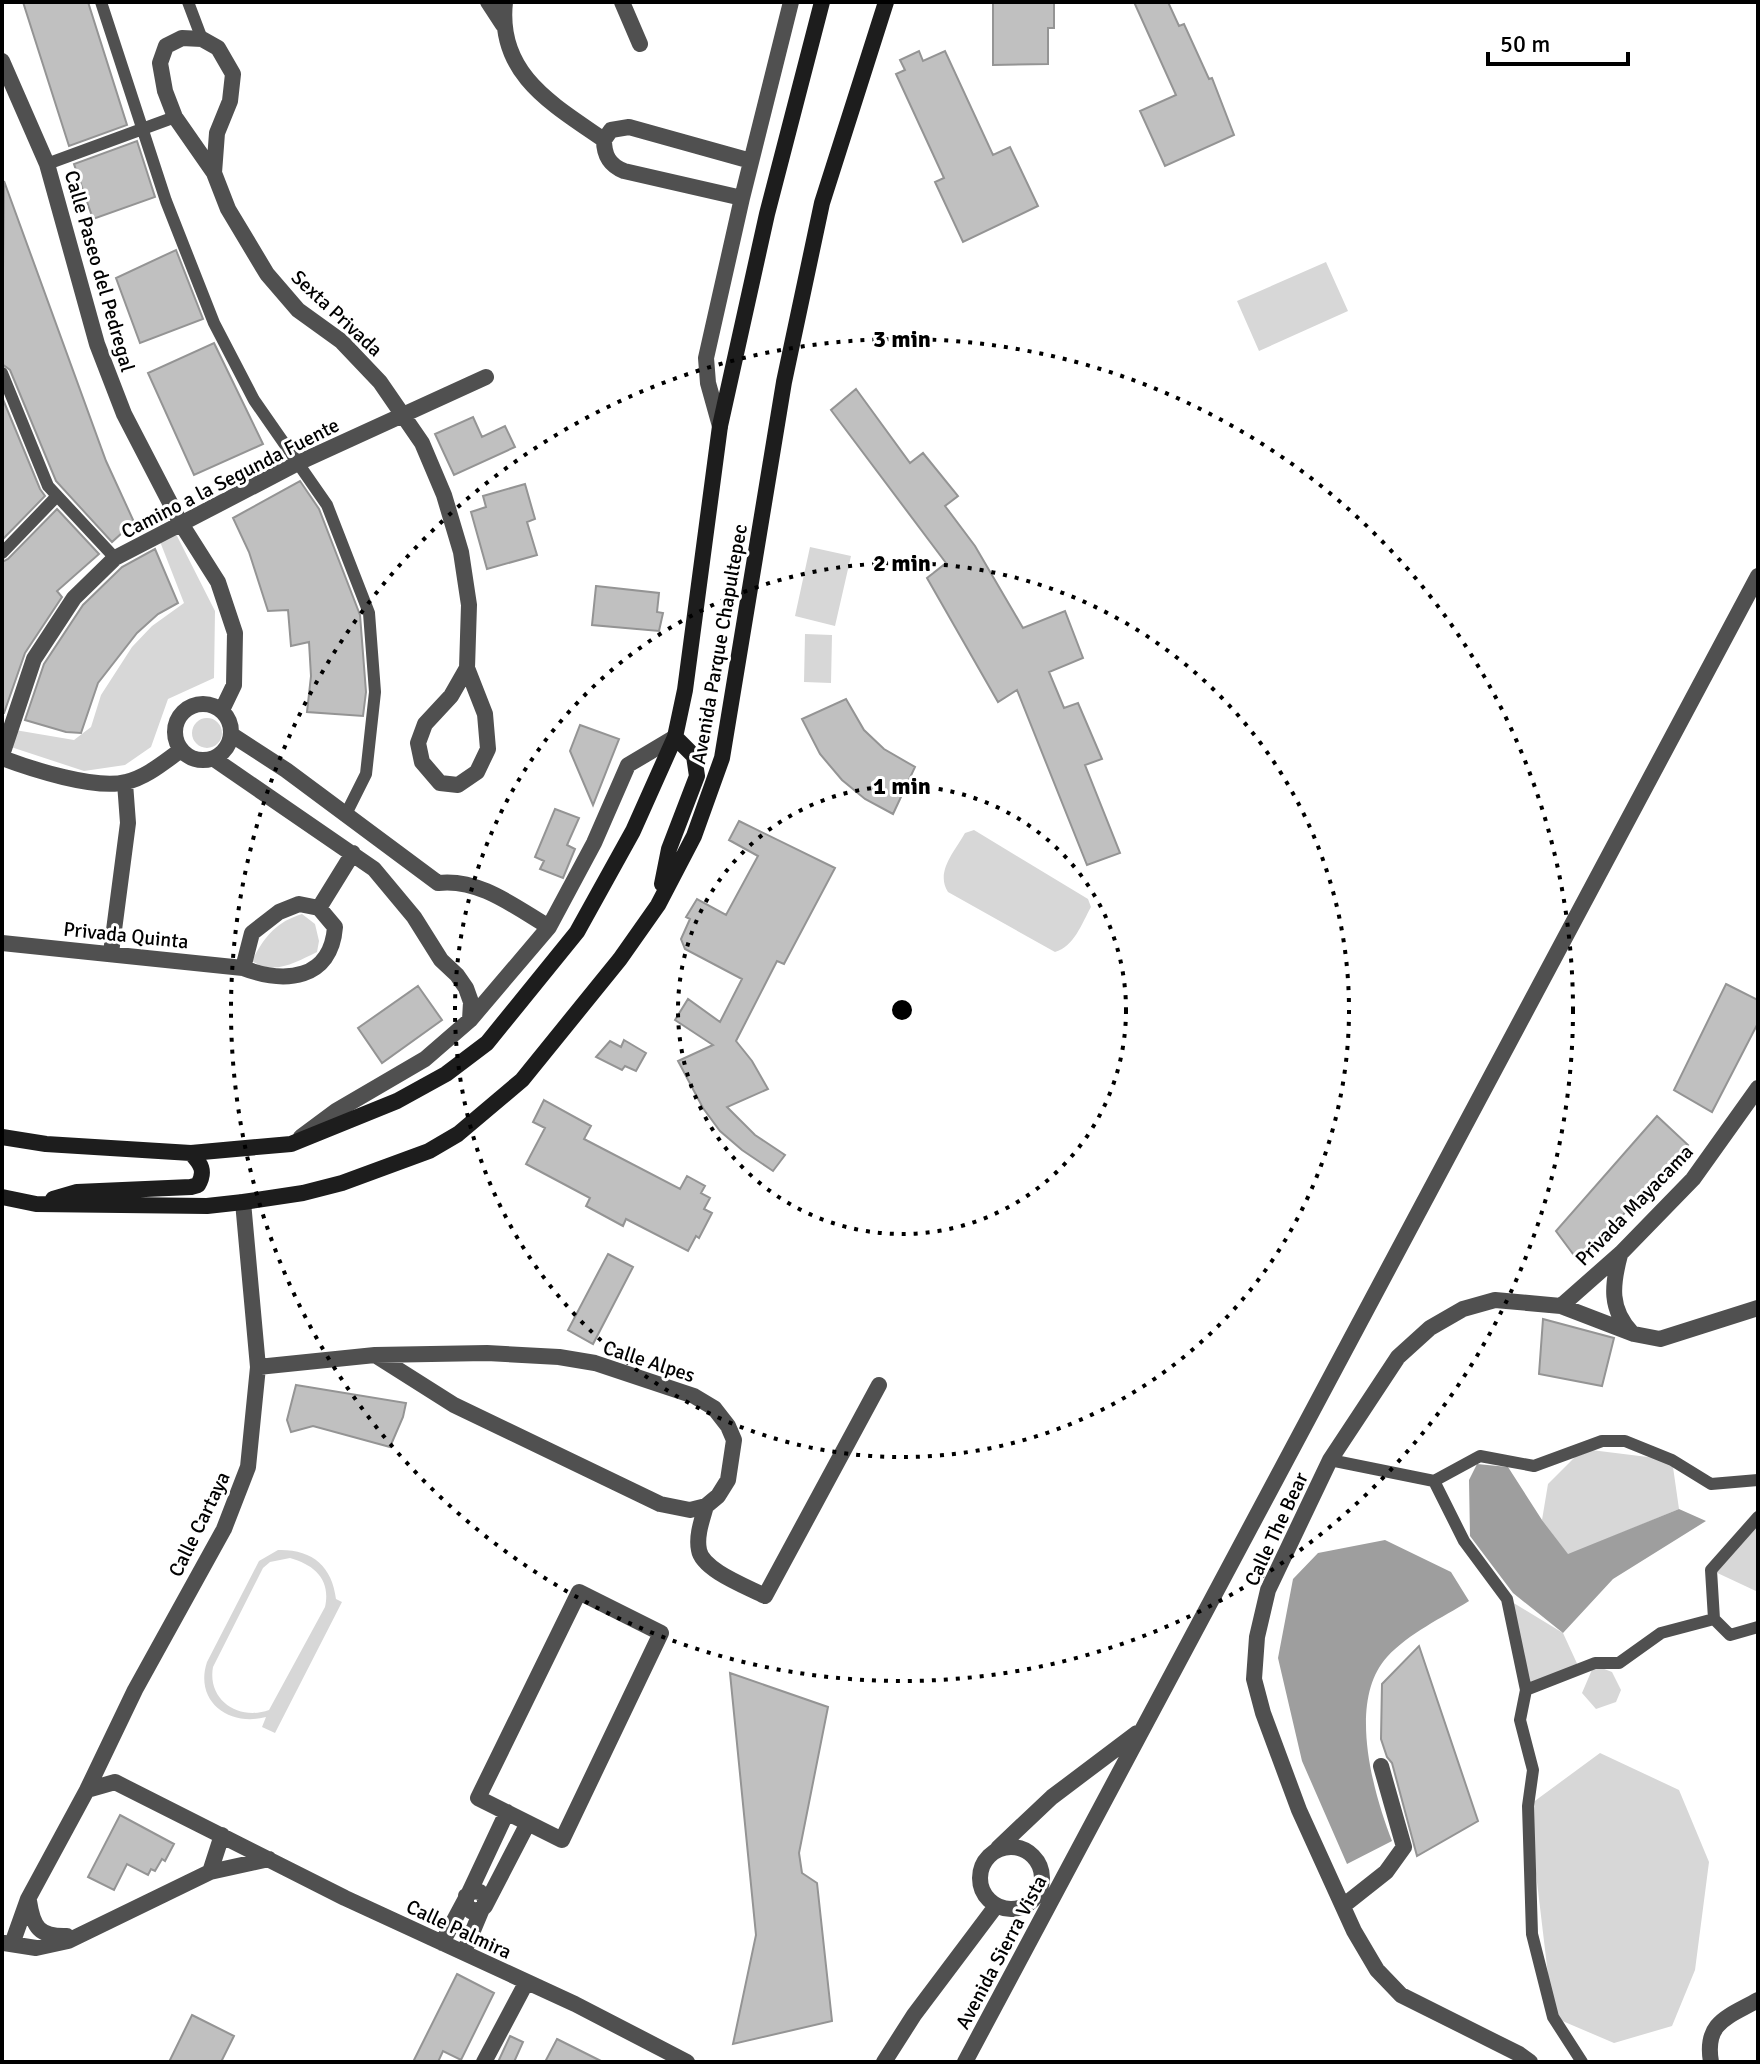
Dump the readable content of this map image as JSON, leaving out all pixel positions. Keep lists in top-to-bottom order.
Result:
{
  "streets": {
    "main road": ["Avenida Parque Chapultepec"],
    "street": [
      "Calle Paseo del Pedregal",
      "Sexta Privada",
      "Camino a la Segunda Fuente",
      "Privada Quinta",
      "Privada Mayacama",
      "Calle Alpes",
      "Calle Cartaya",
      "Calle The Bear",
      "Calle Palmira",
      "Avenida Sierra Vista"
    ]
  },
  "crossings": [
    ["Calle Paseo del Pedregal", "Camino a la Segunda Fuente"],
    ["Sexta Privada", "Camino a la Segunda Fuente"],
    ["Avenida Parque Chapultepec", "Calle Cartaya"],
    ["Privada Mayacama", "Calle The Bear"],
    ["Calle Alpes", "Calle Cartaya"]
  ],
  "scale_bar": "50 m",
  "rings": ["3 min", "2 min", "1 min"]
}
